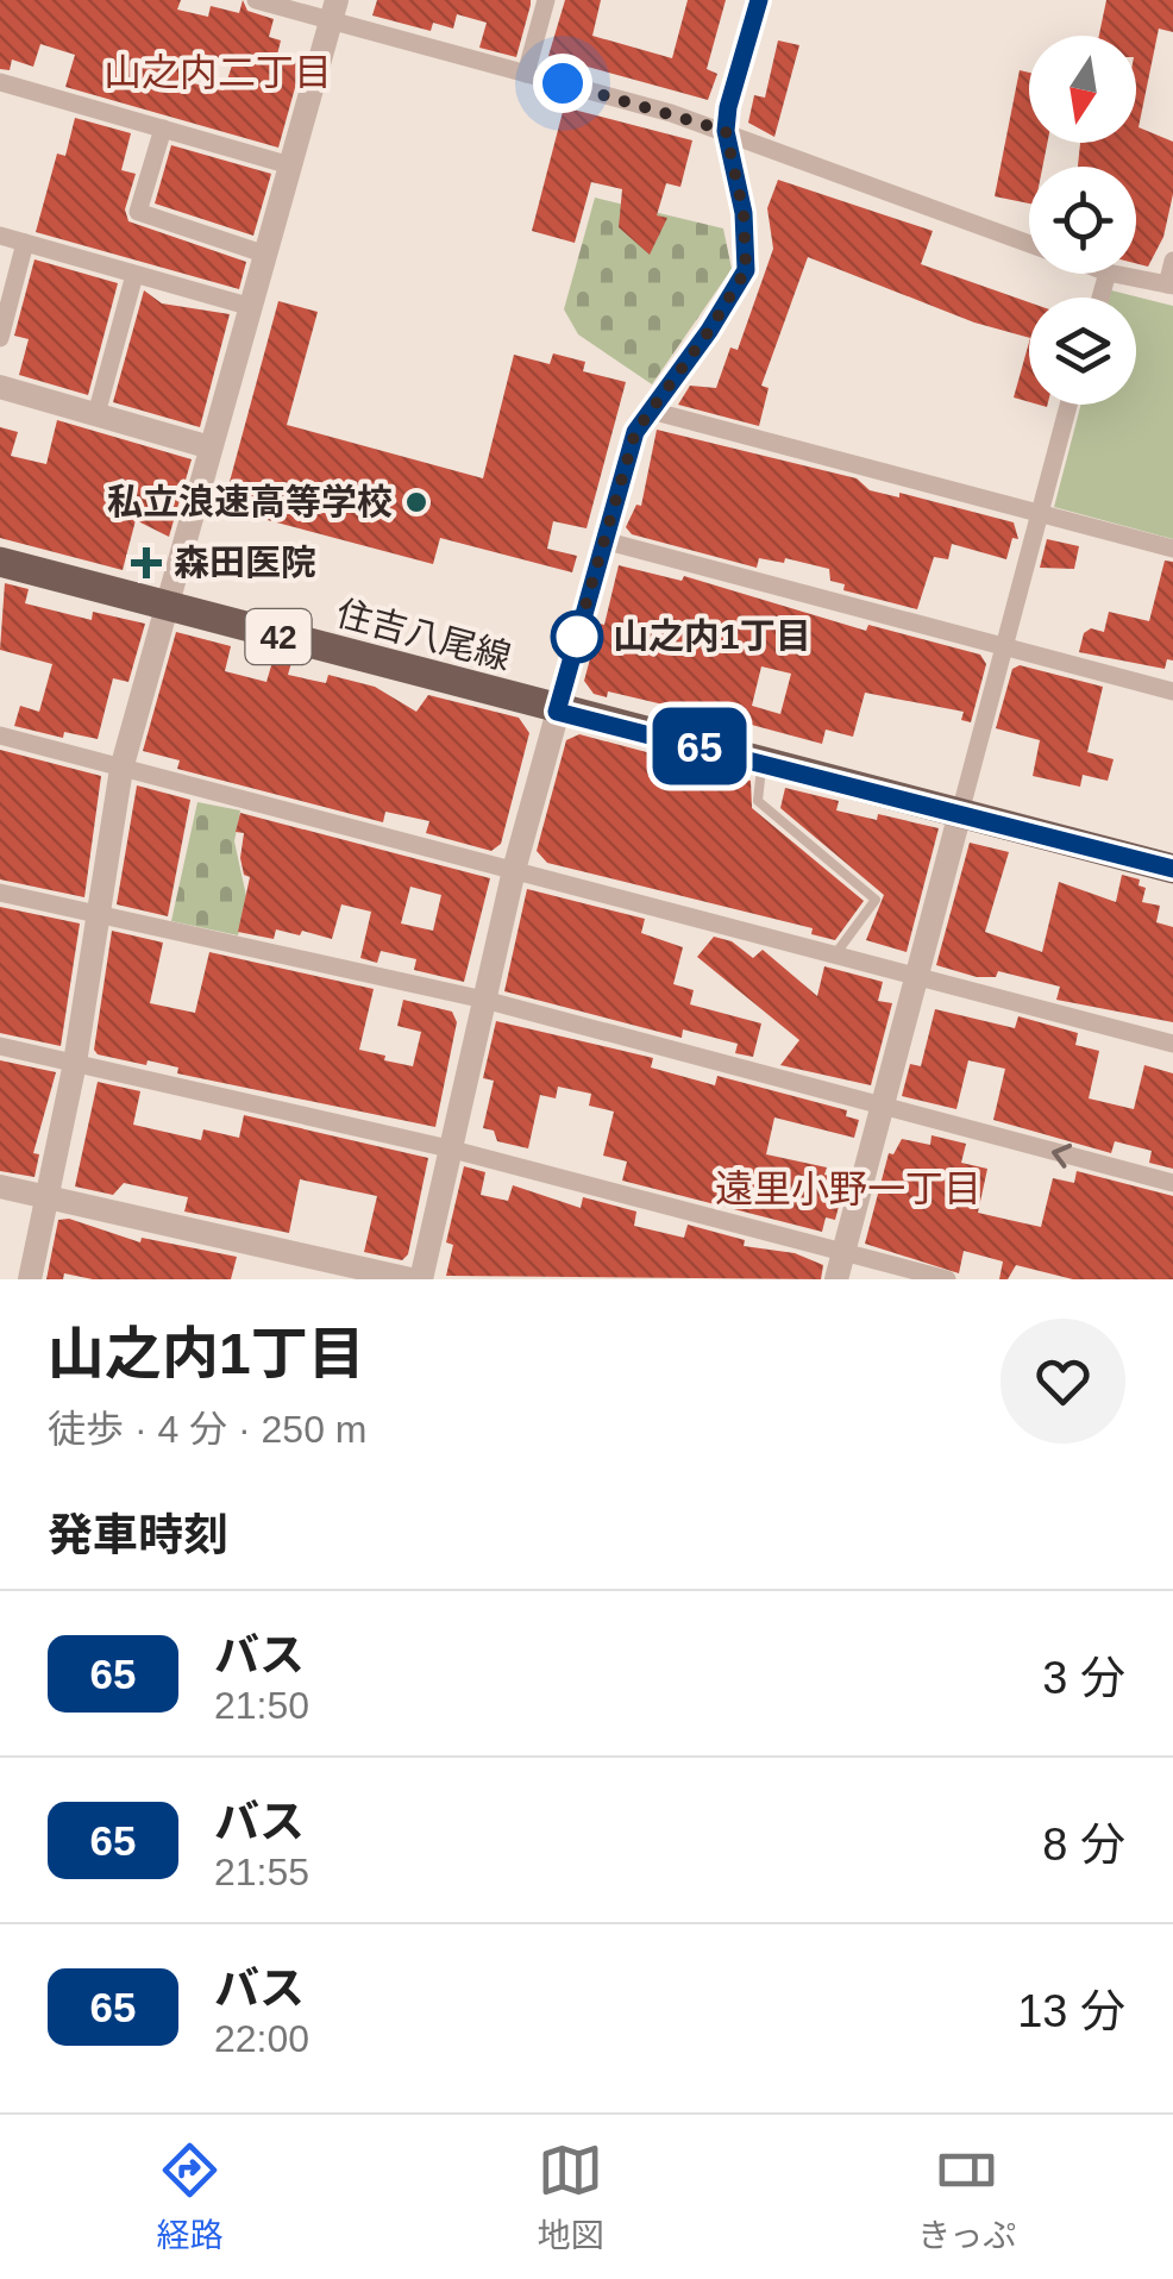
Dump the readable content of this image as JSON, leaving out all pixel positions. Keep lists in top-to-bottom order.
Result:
{
  "streets": {
    "main road": ["住吉八尾線", "42"]
  },
  "districts": ["山之内二丁目", "遠里小野一丁目"],
  "places": {
    "other": ["私立浪速高等学校", "山之内1丁目"],
    "health": ["森田医院"]
  },
  "lines": ["bus line 65"],
  "north": "bottom",
  "page": {
    "on_map": "65",
    "heading": [
      ["山之内1丁目", "徒歩 · 4 分 · 250 m"],
      "発車時刻"
    ],
    "list": [
      {
        "mark": "65",
        "name": "バス",
        "note": "21:50",
        "value": "3 分"
      },
      {
        "mark": "65",
        "name": "バス",
        "note": "21:55",
        "value": "8 分"
      },
      {
        "mark": "65",
        "name": "バス",
        "note": "22:00",
        "value": "13 分"
      }
    ],
    "tabs": ["経路", "地図", "きっぷ"]
  }
}
